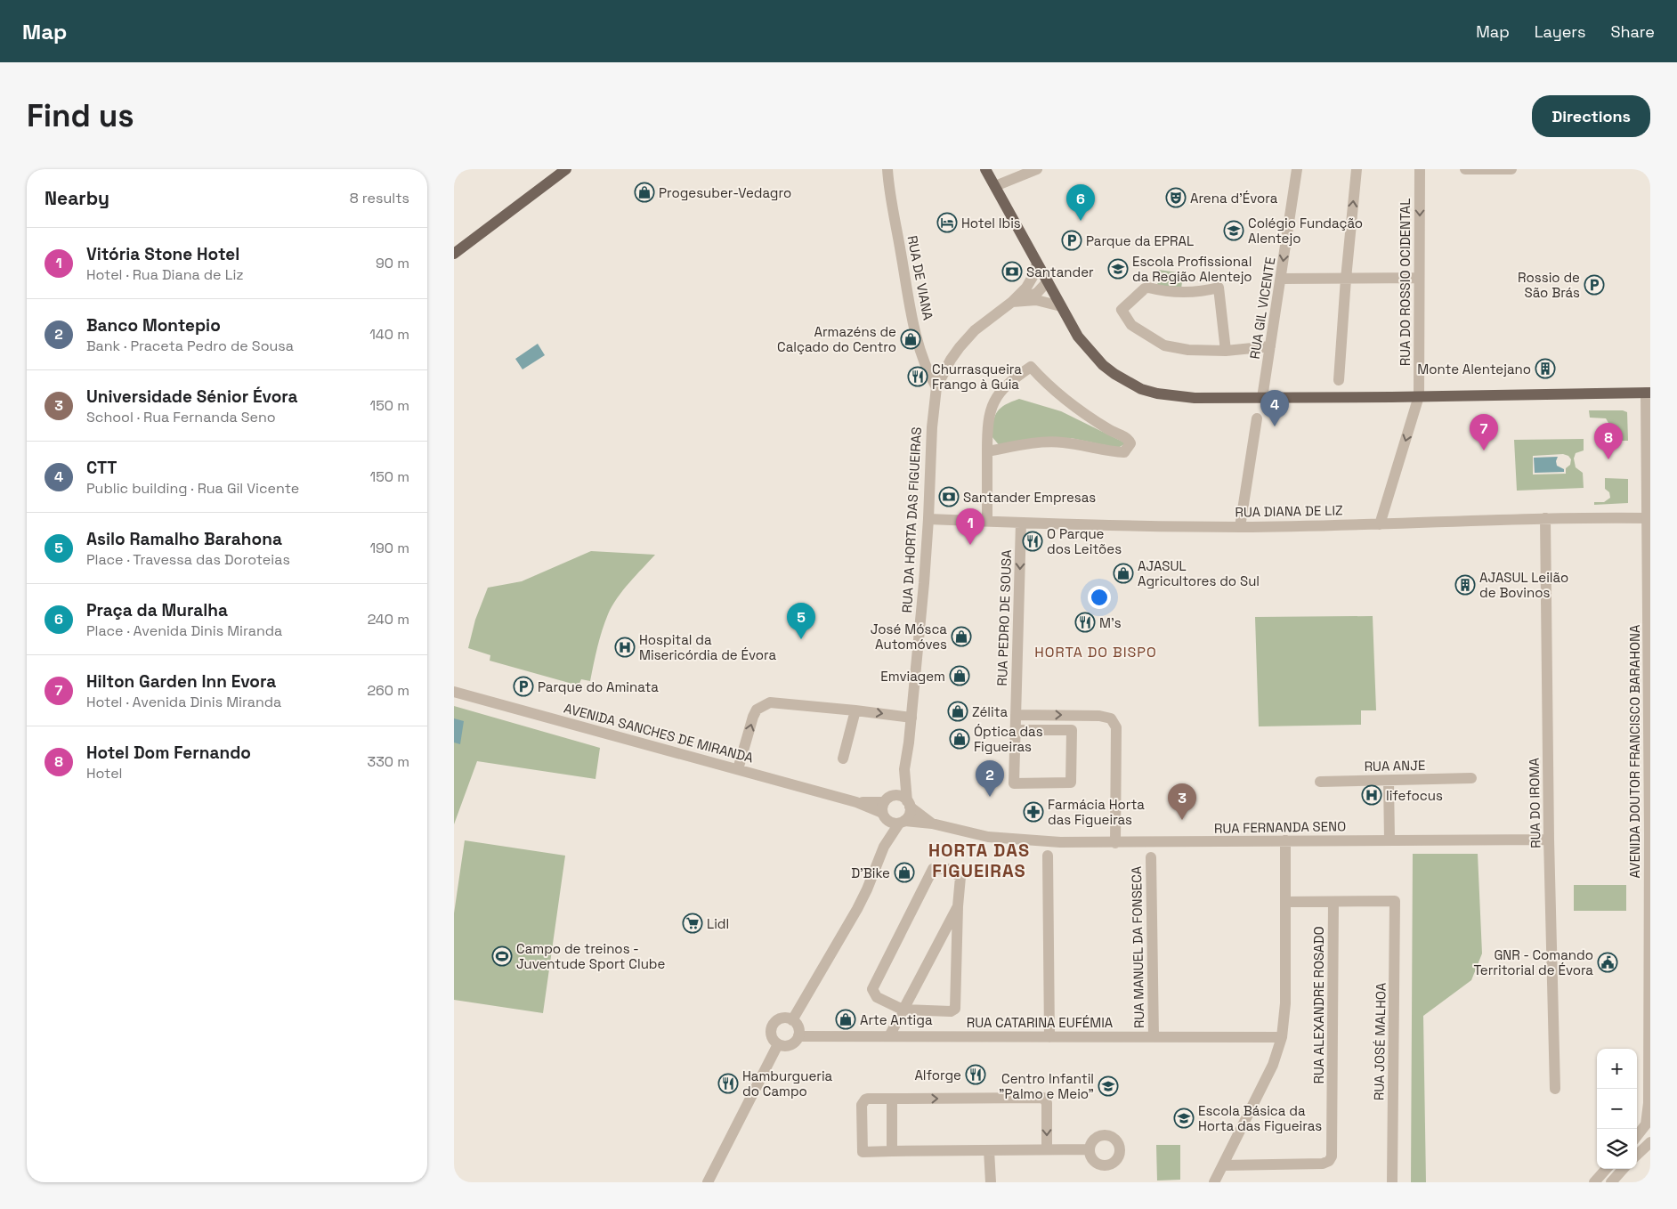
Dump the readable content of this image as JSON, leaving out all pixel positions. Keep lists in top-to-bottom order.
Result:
{
  "streets": {
    "street": [
      "RUA DE VIANA",
      "RUA DO ROSSIO OCIDENTAL",
      "RUA GIL VICENTE",
      "RUA DIANA DE LIZ",
      "RUA DA HORTA DAS FIGUEIRAS",
      "RUA PEDRO DE SOUSA",
      "AVENIDA SANCHES DE MIRANDA",
      "AVENIDA DOUTOR FRANCISCO BARAHONA",
      "RUA ANJE",
      "RUA DO IROMA",
      "RUA FERNANDA SENO",
      "RUA MANUEL DA FONSECA",
      "RUA ALEXANDRE ROSADO",
      "RUA CATARINA EUFÉMIA",
      "RUA JOSÉ MALHOA"
    ]
  },
  "crossings": [
    ["RUA DE VIANA", "RUA DA HORTA DAS FIGUEIRAS"],
    ["RUA DO ROSSIO OCIDENTAL", "RUA DIANA DE LIZ"],
    ["RUA DIANA DE LIZ", "RUA DA HORTA DAS FIGUEIRAS"],
    ["RUA DIANA DE LIZ", "RUA PEDRO DE SOUSA"],
    ["RUA DIANA DE LIZ", "AVENIDA DOUTOR FRANCISCO BARAHONA"],
    ["RUA DIANA DE LIZ", "RUA DO IROMA"],
    ["RUA DA HORTA DAS FIGUEIRAS", "AVENIDA SANCHES DE MIRANDA"],
    ["RUA DA HORTA DAS FIGUEIRAS", "RUA FERNANDA SENO"],
    ["RUA DA HORTA DAS FIGUEIRAS", "RUA CATARINA EUFÉMIA"],
    ["AVENIDA SANCHES DE MIRANDA", "RUA FERNANDA SENO"],
    ["RUA DO IROMA", "RUA FERNANDA SENO"],
    ["RUA MANUEL DA FONSECA", "RUA CATARINA EUFÉMIA"],
    ["RUA ALEXANDRE ROSADO", "RUA JOSÉ MALHOA"]
  ],
  "one_way": ["RUA PEDRO DE SOUSA"],
  "districts": ["HORTA DO BISPO", "HORTA DAS FIGUEIRAS"],
  "places": {
    "shop": [
      "Progesuber-Vedagro",
      "Armazéns de Calçado do Centro",
      "AJASUL Agricultores do Sul",
      "José Mósca Automóves",
      "Emviagem",
      "Zélita",
      "Óptica das Figueiras",
      "D'Bike",
      "Arte Antiga"
    ],
    "theatre": ["Arena d'Évora"],
    "hotel": ["Hotel Ibis"],
    "school or university": [
      "Colégio Fundação Alentejo",
      "Escola Profissional da Região Alentejo",
      "Centro Infantil \"Palmo e Meio\"",
      "Escola Básica da Horta das Figueiras"
    ],
    "parking": ["Parque da EPRAL", "Rossio de São Brás", "Parque do Aminata"],
    "bank": ["Santander", "Santander Empresas"],
    "building": ["Monte Alentejano", "AJASUL Leilão de Bovinos"],
    "restaurant": [
      "Churrasqueira Frango à Guia",
      "O Parque dos Leitões",
      "M's",
      "Alforge",
      "Hamburgueria do Campo"
    ],
    "hospital": ["Hospital da Misericórdia de Évora", "lifefocus"],
    "pharmacy": ["Farmácia Horta das Figueiras"],
    "supermarket": ["Lidl"],
    "sports": ["Campo de treinos - Juventude Sport Clube"],
    "public building": ["GNR - Comando Territorial de Évora"]
  },
  "page": {
    "header": "Map",
    "nav": ["Map", "Layers", "Share"],
    "buttons": "Directions",
    "title": "Find us",
    "heading": ["Nearby", "8 results"],
    "pins": [
      "6",
      "4",
      "7",
      "8",
      "1",
      "5",
      "2",
      "3"
    ],
    "list": [
      {
        "mark": "1",
        "name": "Vitória Stone Hotel",
        "note": "Hotel · Rua Diana de Liz",
        "value": "90 m"
      },
      {
        "mark": "2",
        "name": "Banco Montepio",
        "note": "Bank · Praceta Pedro de Sousa",
        "value": "140 m"
      },
      {
        "mark": "3",
        "name": "Universidade Sénior Évora",
        "note": "School · Rua Fernanda Seno",
        "value": "150 m"
      },
      {
        "mark": "4",
        "name": "CTT",
        "note": "Public building · Rua Gil Vicente",
        "value": "150 m"
      },
      {
        "mark": "5",
        "name": "Asilo Ramalho Barahona",
        "note": "Place · Travessa das Doroteias",
        "value": "190 m"
      },
      {
        "mark": "6",
        "name": "Praça da Muralha",
        "note": "Place · Avenida Dinis Miranda",
        "value": "240 m"
      },
      {
        "mark": "7",
        "name": "Hilton Garden Inn Evora",
        "note": "Hotel · Avenida Dinis Miranda",
        "value": "260 m"
      },
      {
        "mark": "8",
        "name": "Hotel Dom Fernando",
        "note": "Hotel",
        "value": "330 m"
      }
    ],
    "map_buttons": ["+", "−"]
  }
}
